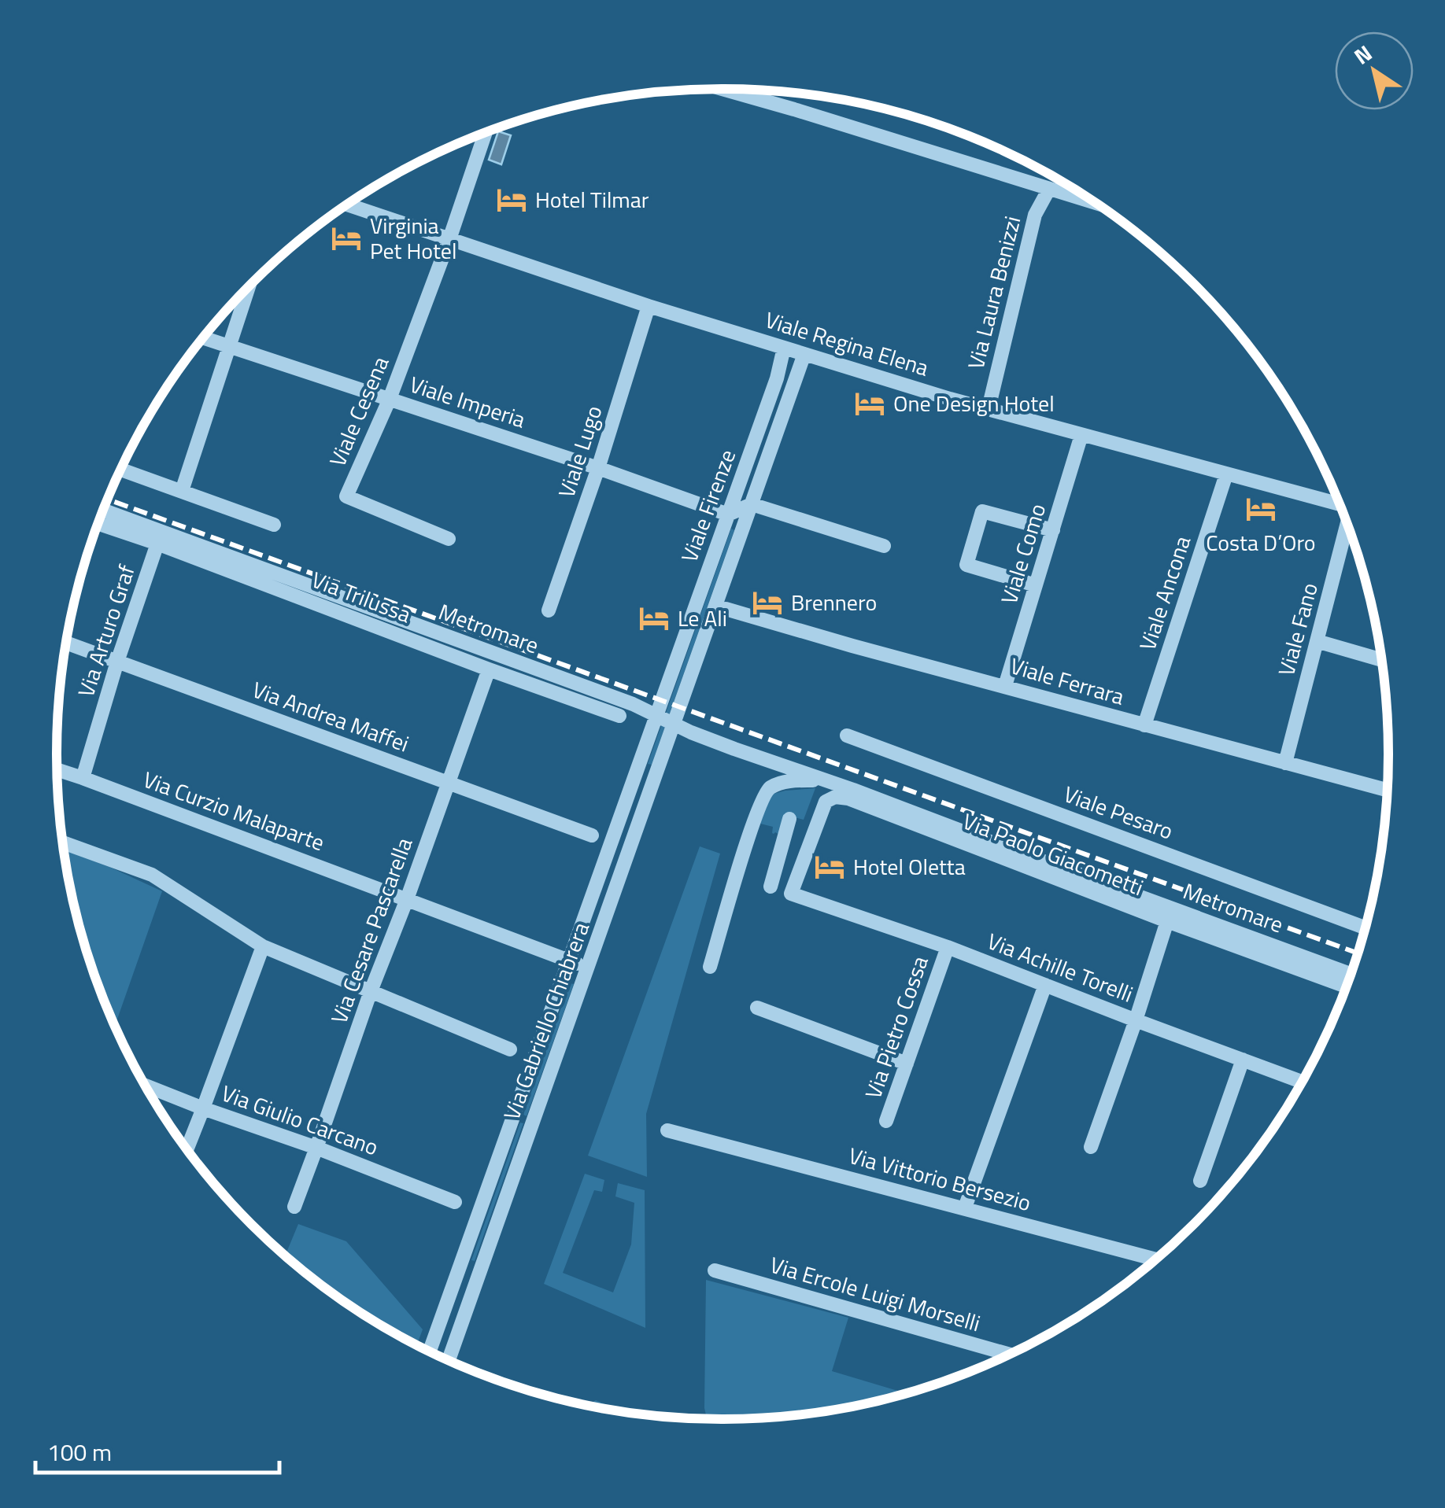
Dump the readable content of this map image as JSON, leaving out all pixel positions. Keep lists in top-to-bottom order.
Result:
{
  "streets": {
    "street": [
      "Via Laura Benizzi",
      "Viale Regina Elena",
      "Viale Imperia",
      "Viale Cesena",
      "Viale Lugo",
      "Viale Firenze",
      "Viale Como",
      "Viale Ancona",
      "Via Trilussa",
      "Metromare",
      "Viale Fano",
      "Via Arturo Graf",
      "Viale Ferrara",
      "Via Andrea Maffei",
      "Via Curzio Malaparte",
      "Viale Pesaro",
      "Via Paolo Giacometti",
      "Via Cesare Pascarella",
      "Via Achille Torelli",
      "Via Gabriello Chiabrera",
      "Via Pietro Cossa",
      "Via Giulio Carcano",
      "Via Vittorio Bersezio",
      "Via Ercole Luigi Morselli"
    ]
  },
  "crossings": [
    ["Via Laura Benizzi", "Viale Regina Elena"],
    ["Viale Regina Elena", "Viale Cesena"],
    ["Viale Regina Elena", "Viale Lugo"],
    ["Viale Regina Elena", "Viale Firenze"],
    ["Viale Regina Elena", "Viale Como"],
    ["Viale Regina Elena", "Viale Ancona"],
    ["Viale Imperia", "Viale Cesena"],
    ["Viale Imperia", "Viale Lugo"],
    ["Viale Imperia", "Viale Firenze"],
    ["Viale Firenze", "Via Gabriello Chiabrera"],
    ["Viale Como", "Viale Ferrara"],
    ["Viale Ancona", "Viale Ferrara"],
    ["Via Trilussa", "Via Arturo Graf"],
    ["Via Trilussa", "Via Cesare Pascarella"],
    ["Viale Fano", "Viale Ferrara"],
    ["Via Arturo Graf", "Via Andrea Maffei"],
    ["Via Arturo Graf", "Via Curzio Malaparte"],
    ["Via Andrea Maffei", "Via Cesare Pascarella"],
    ["Via Curzio Malaparte", "Via Cesare Pascarella"],
    ["Via Curzio Malaparte", "Via Gabriello Chiabrera"],
    ["Via Paolo Giacometti", "Via Achille Torelli"],
    ["Via Cesare Pascarella", "Via Giulio Carcano"],
    ["Via Achille Torelli", "Via Pietro Cossa"]
  ],
  "places": {
    "hotel": [
      "Hotel Tilmar",
      "Virginia Pet Hotel",
      "One Design Hotel",
      "Costa D’Oro",
      "Brennero",
      "Le Ali",
      "Hotel Oletta"
    ]
  },
  "scale_bar": "100 m",
  "north": "top left"
}
